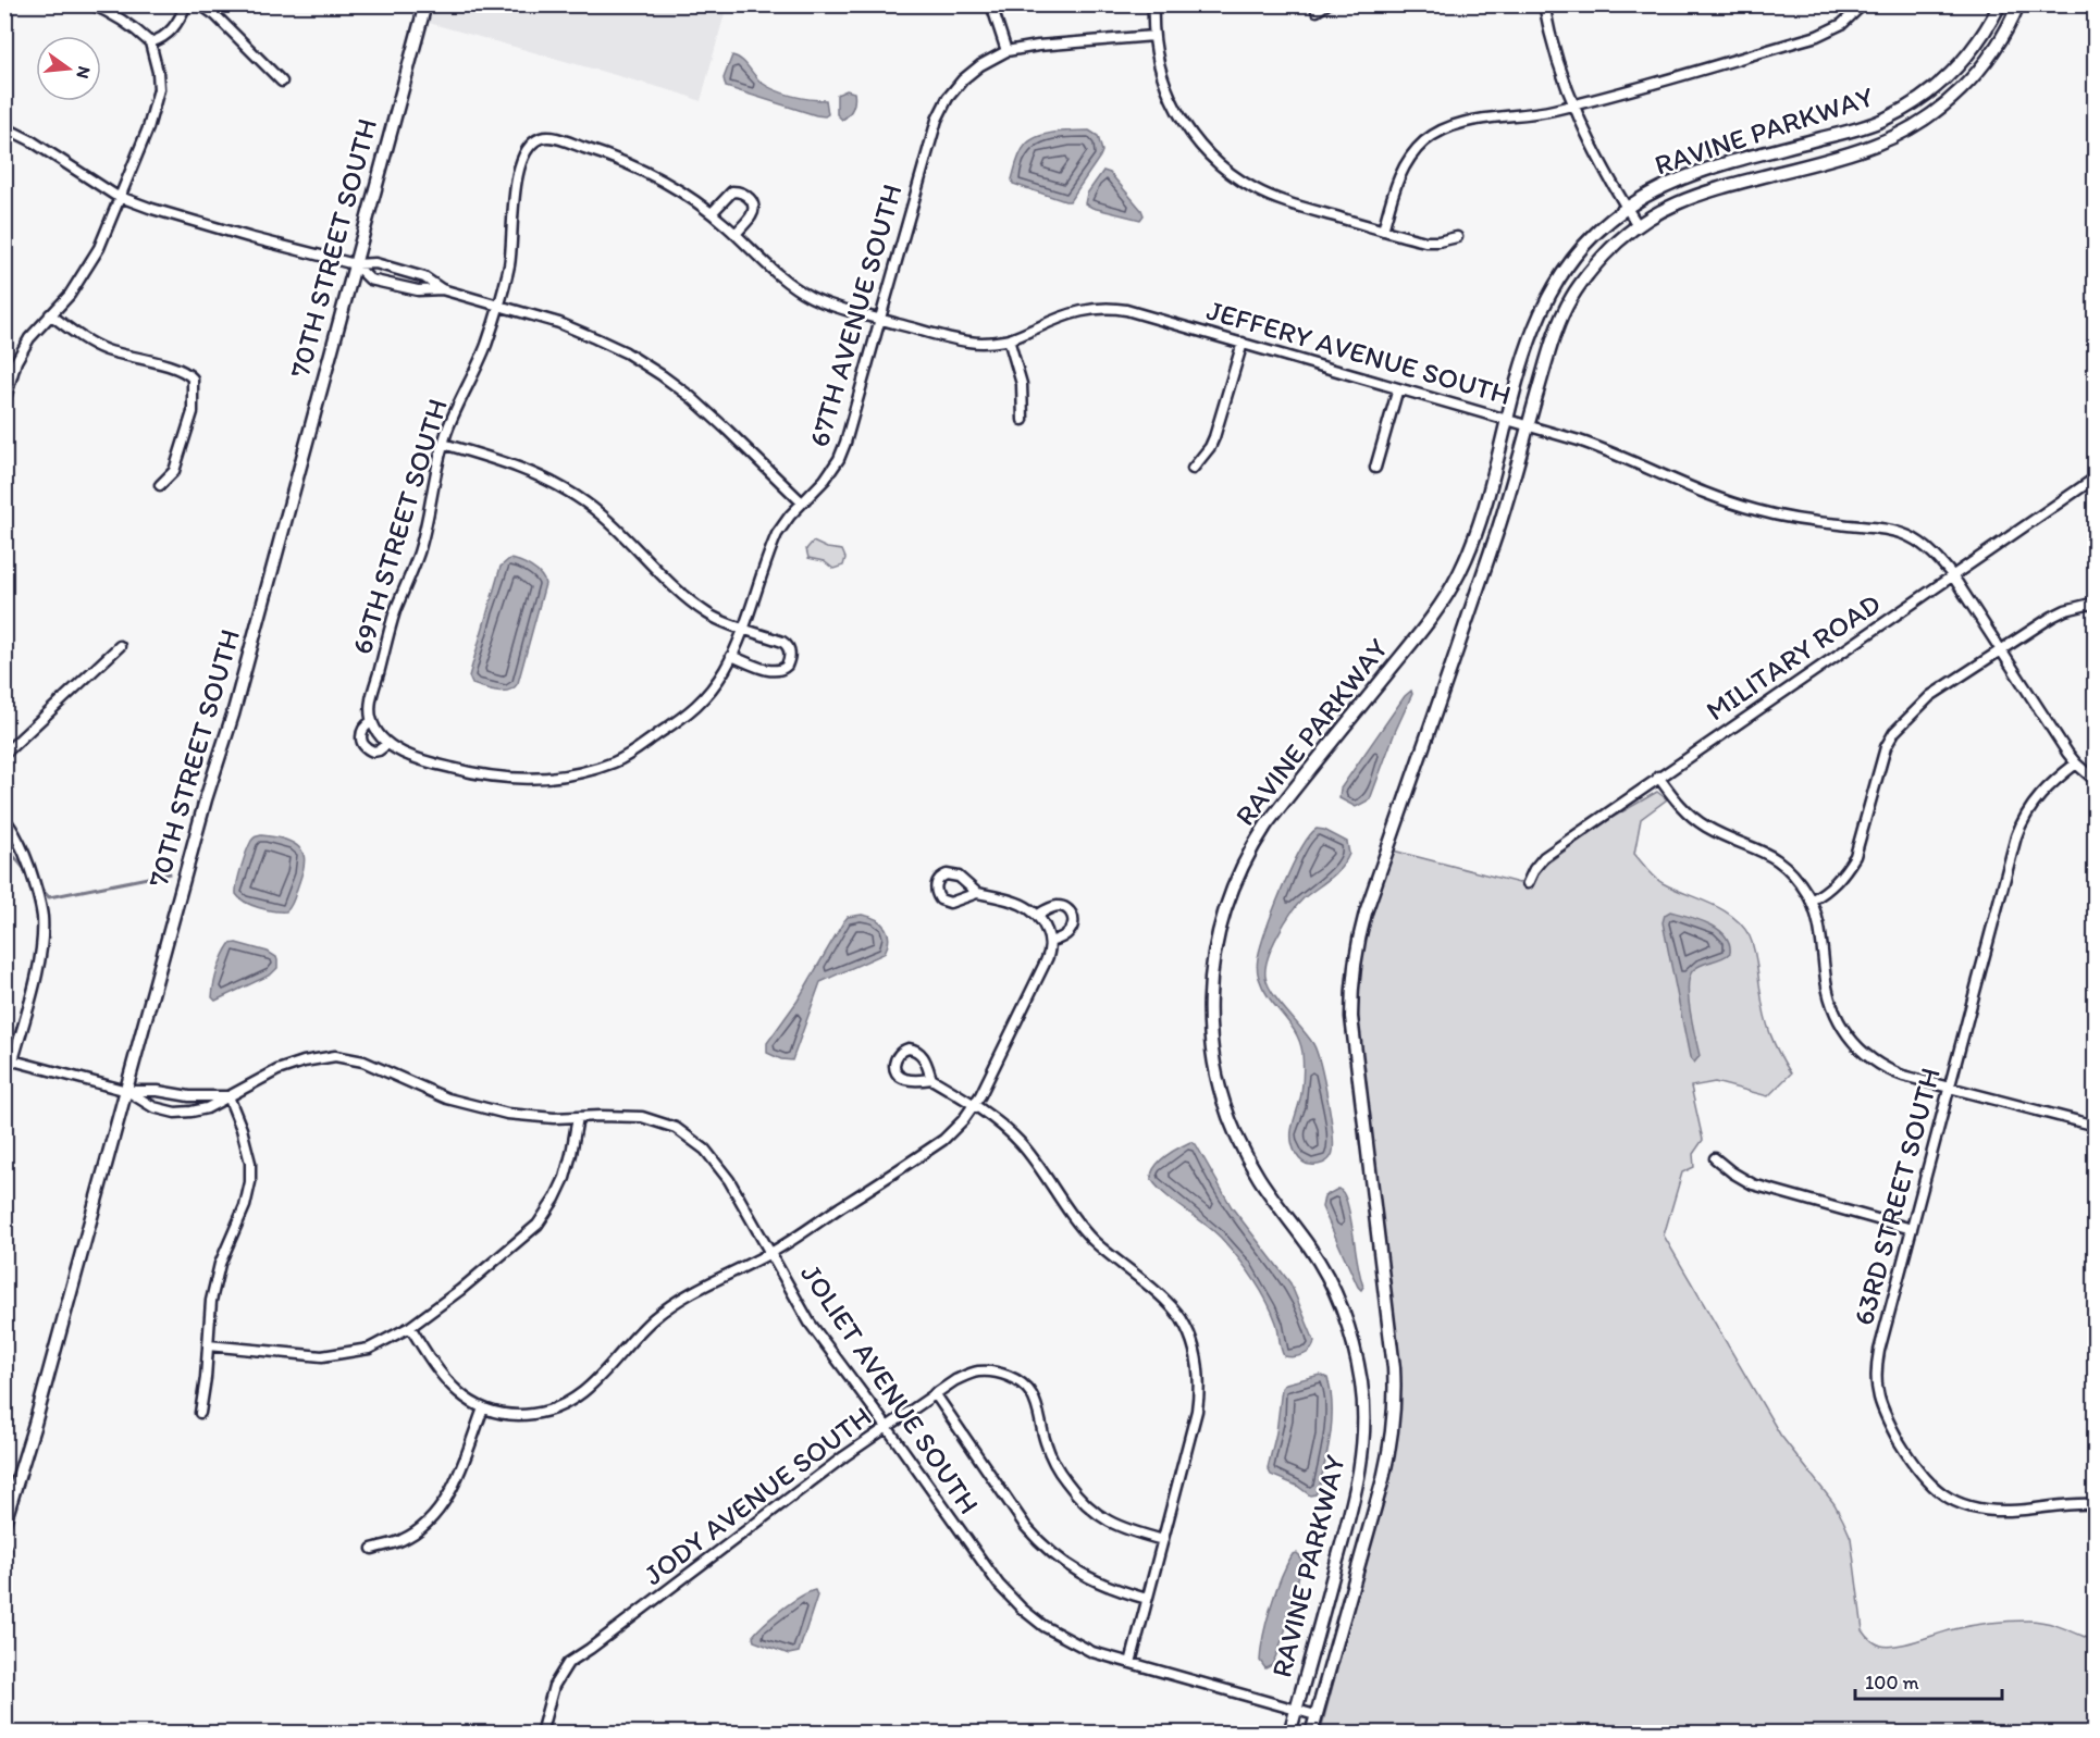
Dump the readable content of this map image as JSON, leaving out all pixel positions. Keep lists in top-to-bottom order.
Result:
{
  "streets": {
    "street": [
      "RAVINE PARKWAY",
      "70TH STREET SOUTH",
      "67TH AVENUE SOUTH",
      "JEFFERY AVENUE SOUTH",
      "69TH STREET SOUTH",
      "MILITARY ROAD",
      "63RD STREET SOUTH",
      "JOLIET AVENUE SOUTH",
      "JODY AVENUE SOUTH"
    ]
  },
  "crossings": [
    ["RAVINE PARKWAY", "JEFFERY AVENUE SOUTH"],
    ["RAVINE PARKWAY", "JOLIET AVENUE SOUTH"],
    ["70TH STREET SOUTH", "JOLIET AVENUE SOUTH"],
    ["67TH AVENUE SOUTH", "JEFFERY AVENUE SOUTH"],
    ["67TH AVENUE SOUTH", "69TH STREET SOUTH"],
    ["JEFFERY AVENUE SOUTH", "69TH STREET SOUTH"],
    ["JEFFERY AVENUE SOUTH", "MILITARY ROAD"],
    ["JEFFERY AVENUE SOUTH", "63RD STREET SOUTH"],
    ["JOLIET AVENUE SOUTH", "JODY AVENUE SOUTH"]
  ],
  "scale_bar": "100 m",
  "north": "right"
}
